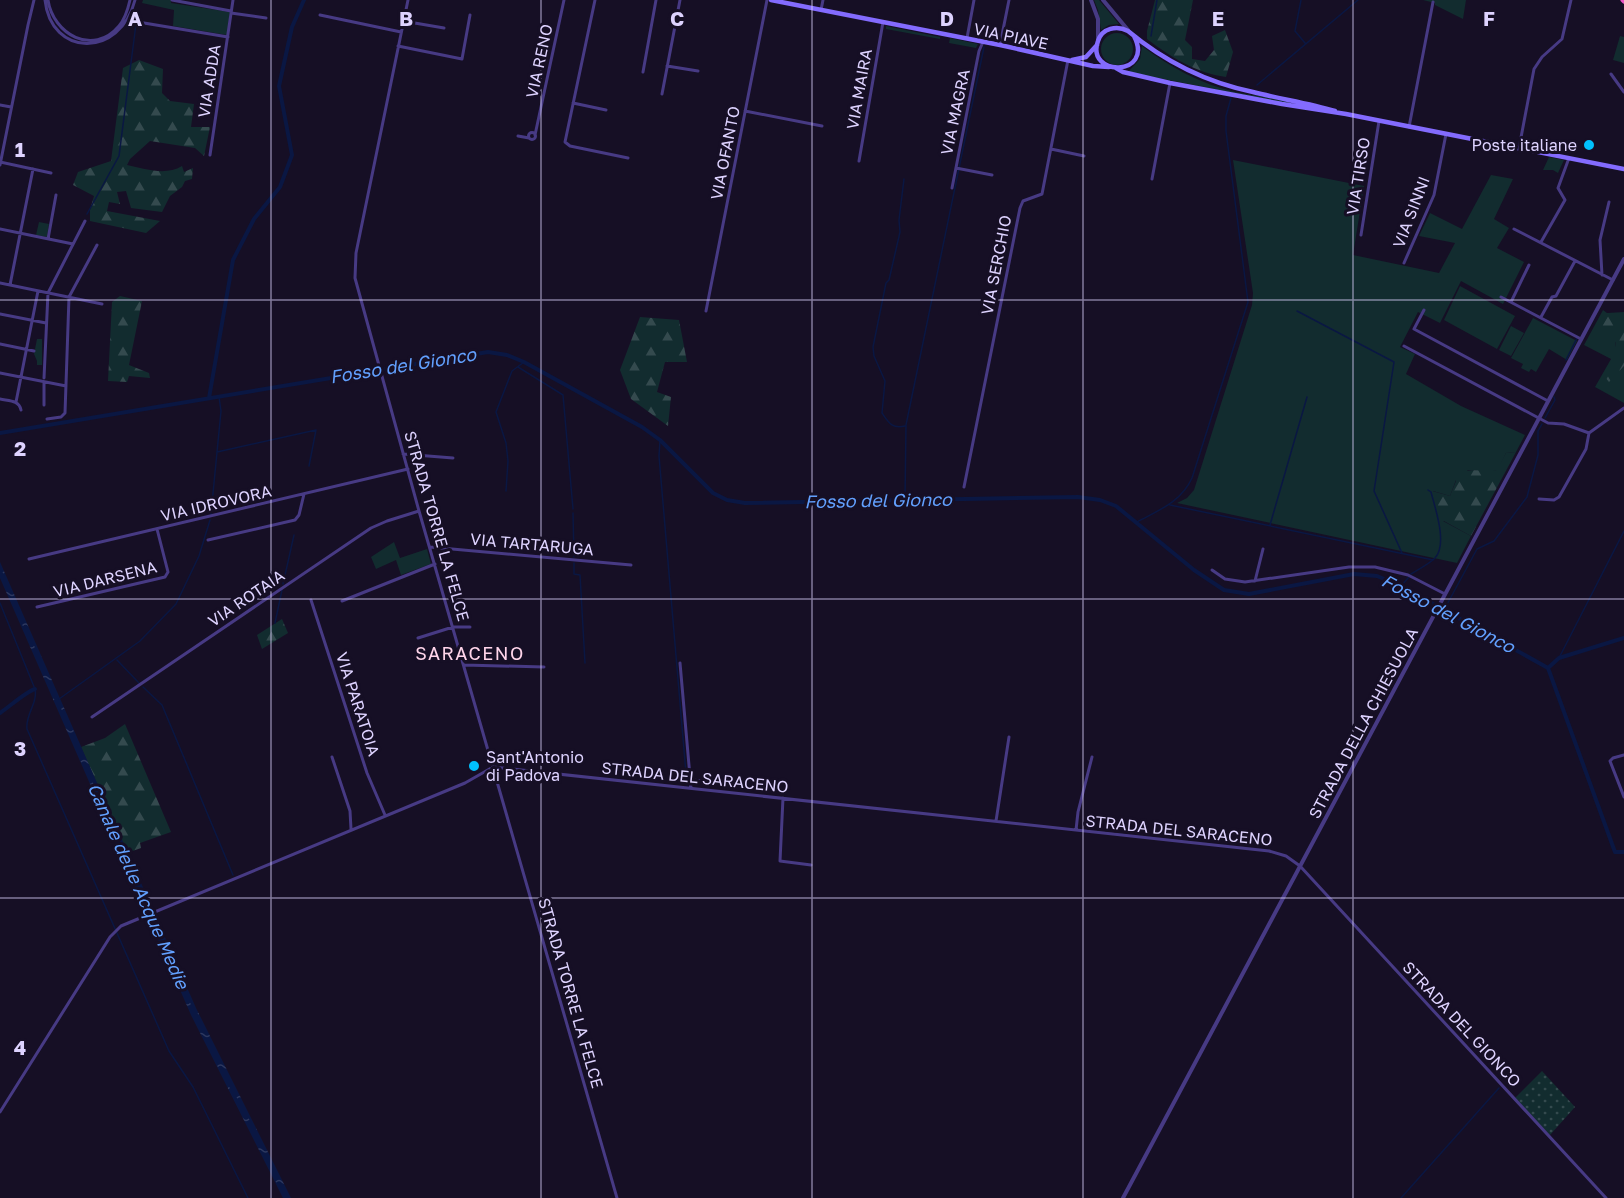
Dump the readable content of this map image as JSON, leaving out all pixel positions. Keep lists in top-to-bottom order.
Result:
{
  "streets": {
    "main road": ["VIA PIAVE"],
    "street": [
      "VIA RENO",
      "VIA ADDA",
      "VIA MAIRA",
      "VIA MAGRA",
      "VIA OFANTO",
      "VIA TIRSO",
      "VIA SINNI",
      "VIA SERCHIO",
      "VIA IDROVORA",
      "STRADA TORRE LA FELCE",
      "VIA TARTARUGA",
      "VIA DARSENA",
      "VIA ROTAIA",
      "VIA PARATOIA",
      "STRADA DELLA CHIESUOLA",
      "STRADA DEL SARACENO",
      "STRADA DEL GIONCO"
    ]
  },
  "crossings": [
    ["VIA PIAVE", "VIA MAIRA"],
    ["VIA PIAVE", "VIA MAGRA"],
    ["VIA PIAVE", "VIA OFANTO"],
    ["VIA PIAVE", "VIA TIRSO"],
    ["VIA PIAVE", "VIA SINNI"],
    ["VIA PIAVE", "VIA SERCHIO"],
    ["VIA IDROVORA", "STRADA TORRE LA FELCE"],
    ["VIA IDROVORA", "VIA DARSENA"],
    ["STRADA TORRE LA FELCE", "VIA TARTARUGA"],
    ["STRADA TORRE LA FELCE", "VIA ROTAIA"],
    ["STRADA TORRE LA FELCE", "STRADA DEL SARACENO"],
    ["STRADA DELLA CHIESUOLA", "STRADA DEL SARACENO"],
    ["STRADA DELLA CHIESUOLA", "STRADA DEL GIONCO"],
    ["STRADA DEL SARACENO", "STRADA DEL GIONCO"]
  ],
  "districts": ["SARACENO"],
  "water": ["Fosso del Gionco", "Canale delle Acque Medie"],
  "places": ["Poste italiane", "Sant'Antonio di Padova"],
  "grid": {
    "columns": [
      "A",
      "B",
      "C",
      "D",
      "E",
      "F"
    ],
    "rows": [
      "1",
      "2",
      "3",
      "4"
    ]
  }
}
